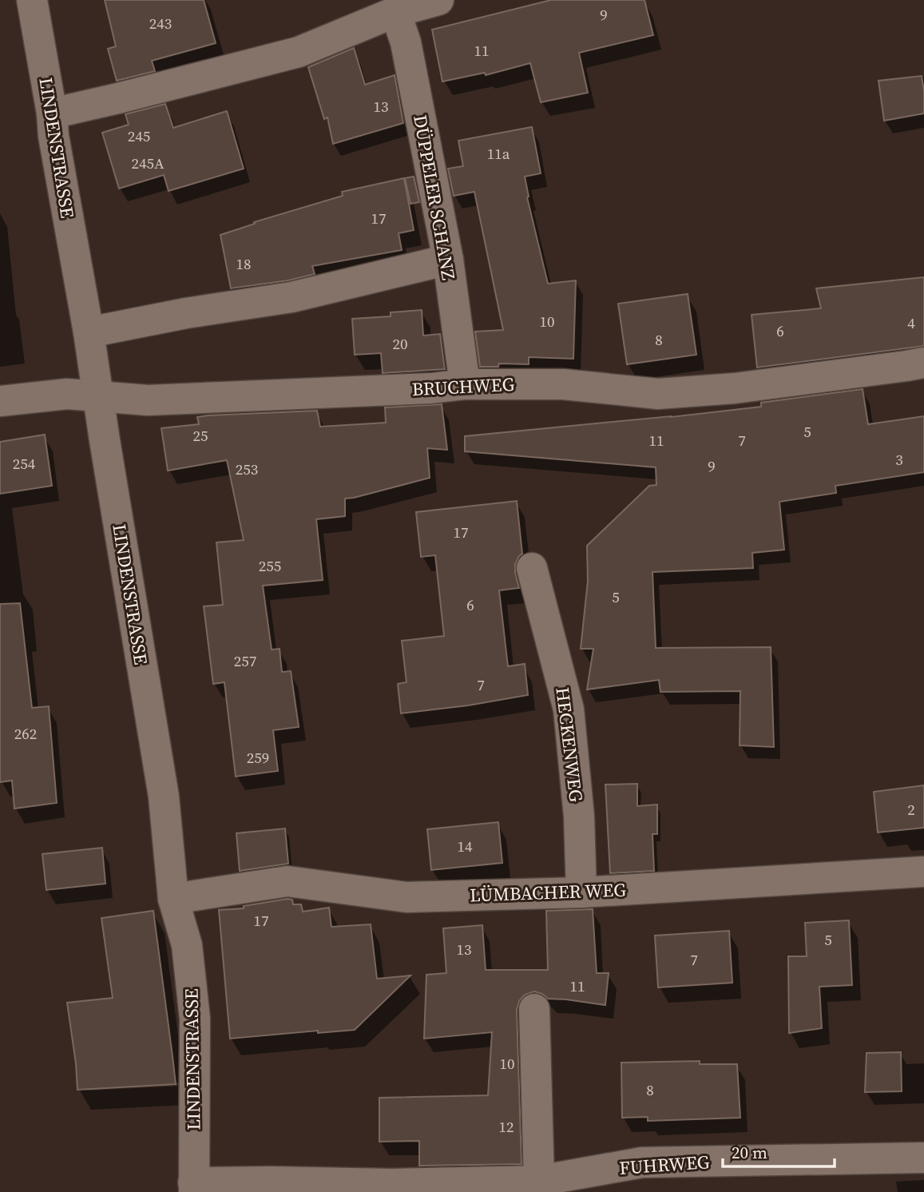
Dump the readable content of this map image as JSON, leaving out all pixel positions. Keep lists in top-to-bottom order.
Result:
{
  "streets": {
    "street": [
      "LINDENSTRASSE",
      "DÜPPELER SCHANZ",
      "BRUCHWEG",
      "HECKENWEG",
      "LÜMBACHER WEG",
      "FUHRWEG"
    ]
  },
  "crossings": [
    ["LINDENSTRASSE", "BRUCHWEG"],
    ["LINDENSTRASSE", "LÜMBACHER WEG"],
    ["LINDENSTRASSE", "FUHRWEG"],
    ["DÜPPELER SCHANZ", "BRUCHWEG"],
    ["HECKENWEG", "LÜMBACHER WEG"]
  ],
  "house_numbers": [
    "9",
    "243",
    "11",
    "13",
    "245",
    "11a",
    "245A",
    "17",
    "18",
    "10",
    "4",
    "6",
    "8",
    "20",
    "5",
    "25",
    "11",
    "7",
    "3",
    "254",
    "9",
    "253",
    "17",
    "255",
    "5",
    "6",
    "257",
    "7",
    "262",
    "259",
    "2",
    "14",
    "17",
    "5",
    "13",
    "7",
    "11",
    "10",
    "8",
    "12"
  ],
  "scale_bar": "20 m"
}
